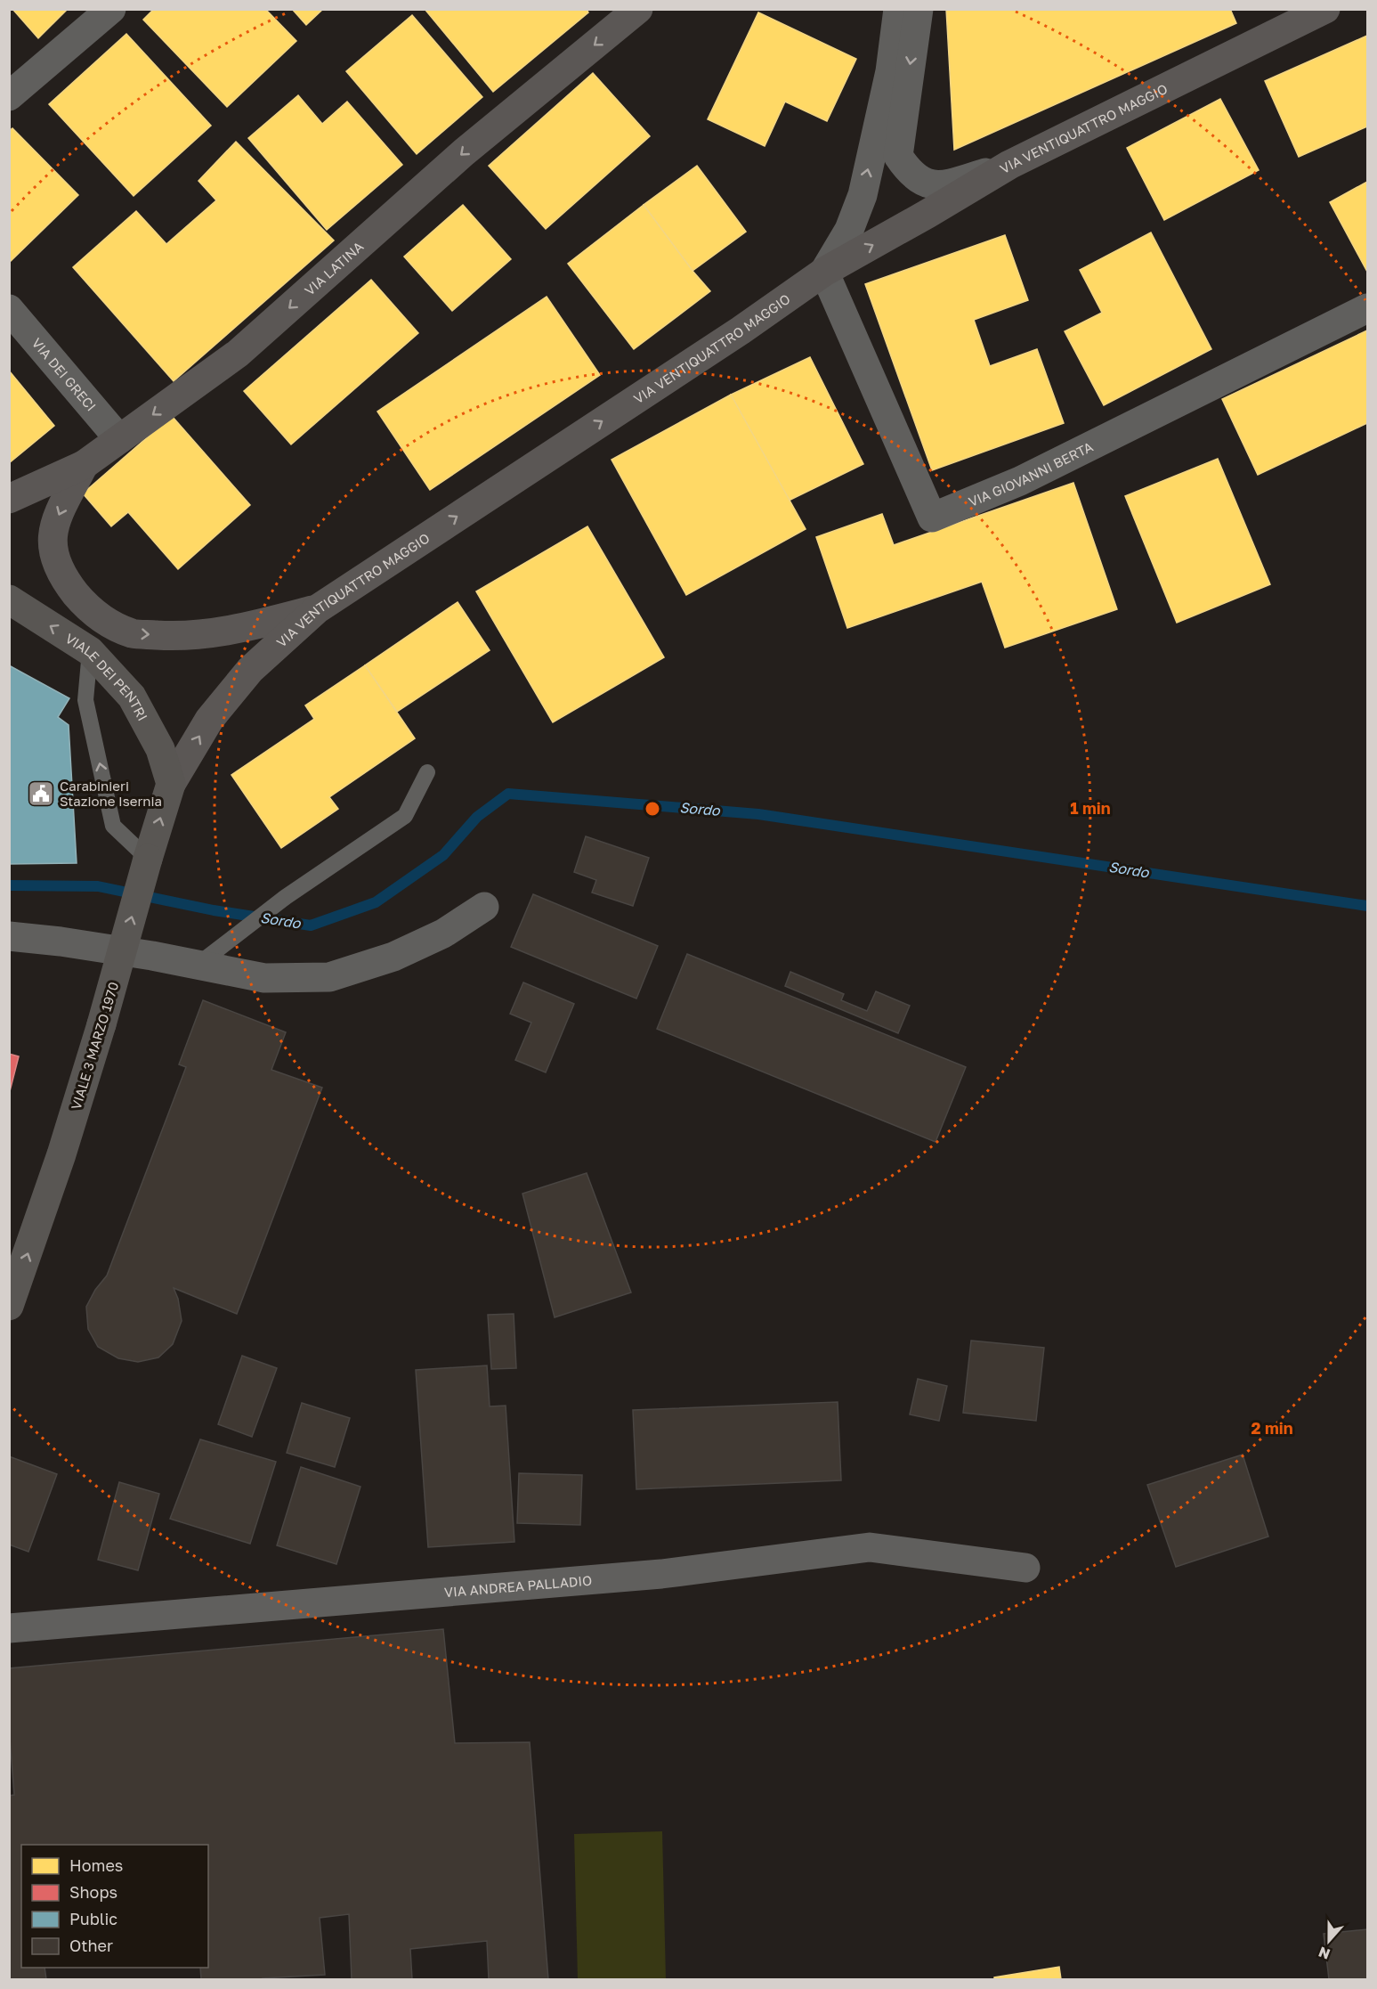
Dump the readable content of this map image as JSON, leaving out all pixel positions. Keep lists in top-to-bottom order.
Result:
{
  "streets": {
    "main road": [
      "VIA VENTIQUATTRO MAGGIO",
      "VIA LATINA",
      "VIALE DEI PENTRI",
      "VIALE 3 MARZO 1970"
    ],
    "street": ["VIA DEI GRECI", "VIA GIOVANNI BERTA", "VIA ANDREA PALLADIO"]
  },
  "crossings": [
    ["VIA VENTIQUATTRO MAGGIO", "VIA GIOVANNI BERTA"],
    ["VIA VENTIQUATTRO MAGGIO", "VIALE DEI PENTRI"],
    ["VIA VENTIQUATTRO MAGGIO", "VIALE 3 MARZO 1970"],
    ["VIA LATINA", "VIA DEI GRECI"],
    ["VIALE DEI PENTRI", "VIALE 3 MARZO 1970"]
  ],
  "one_way": [
    "VIA VENTIQUATTRO MAGGIO",
    "VIA LATINA",
    "VIALE DEI PENTRI",
    "VIALE 3 MARZO 1970"
  ],
  "water": ["Sordo"],
  "places": {
    "public building": ["Carabinieri Stazione Isernia"]
  },
  "legend": [
    "Homes",
    "Shops",
    "Public",
    "Other"
  ],
  "north": "bottom",
  "rings": ["1 min", "2 min"]
}
